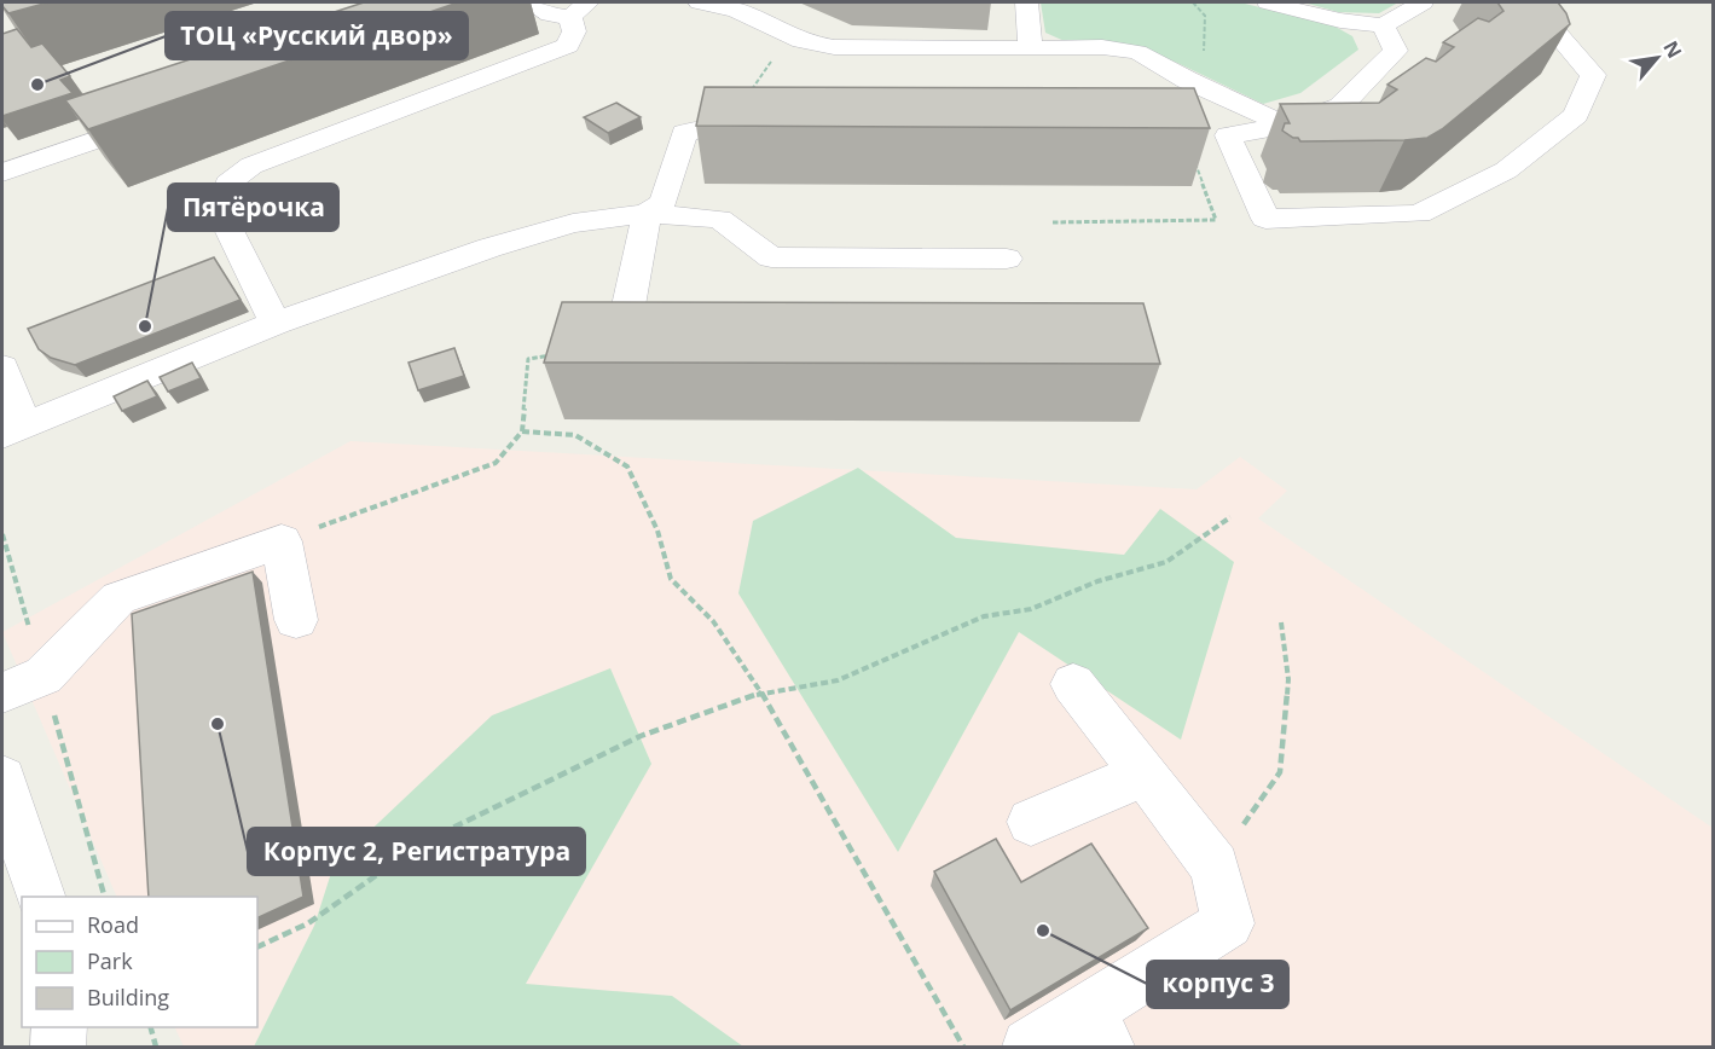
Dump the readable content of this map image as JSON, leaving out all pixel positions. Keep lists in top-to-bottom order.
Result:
{
  "places": [
    "ТОЦ «Русский двор»",
    "Пятёрочка",
    "Корпус 2, Регистратура",
    "корпус 3"
  ],
  "legend": ["Road", "Park", "Building"],
  "north": "top right"
}
